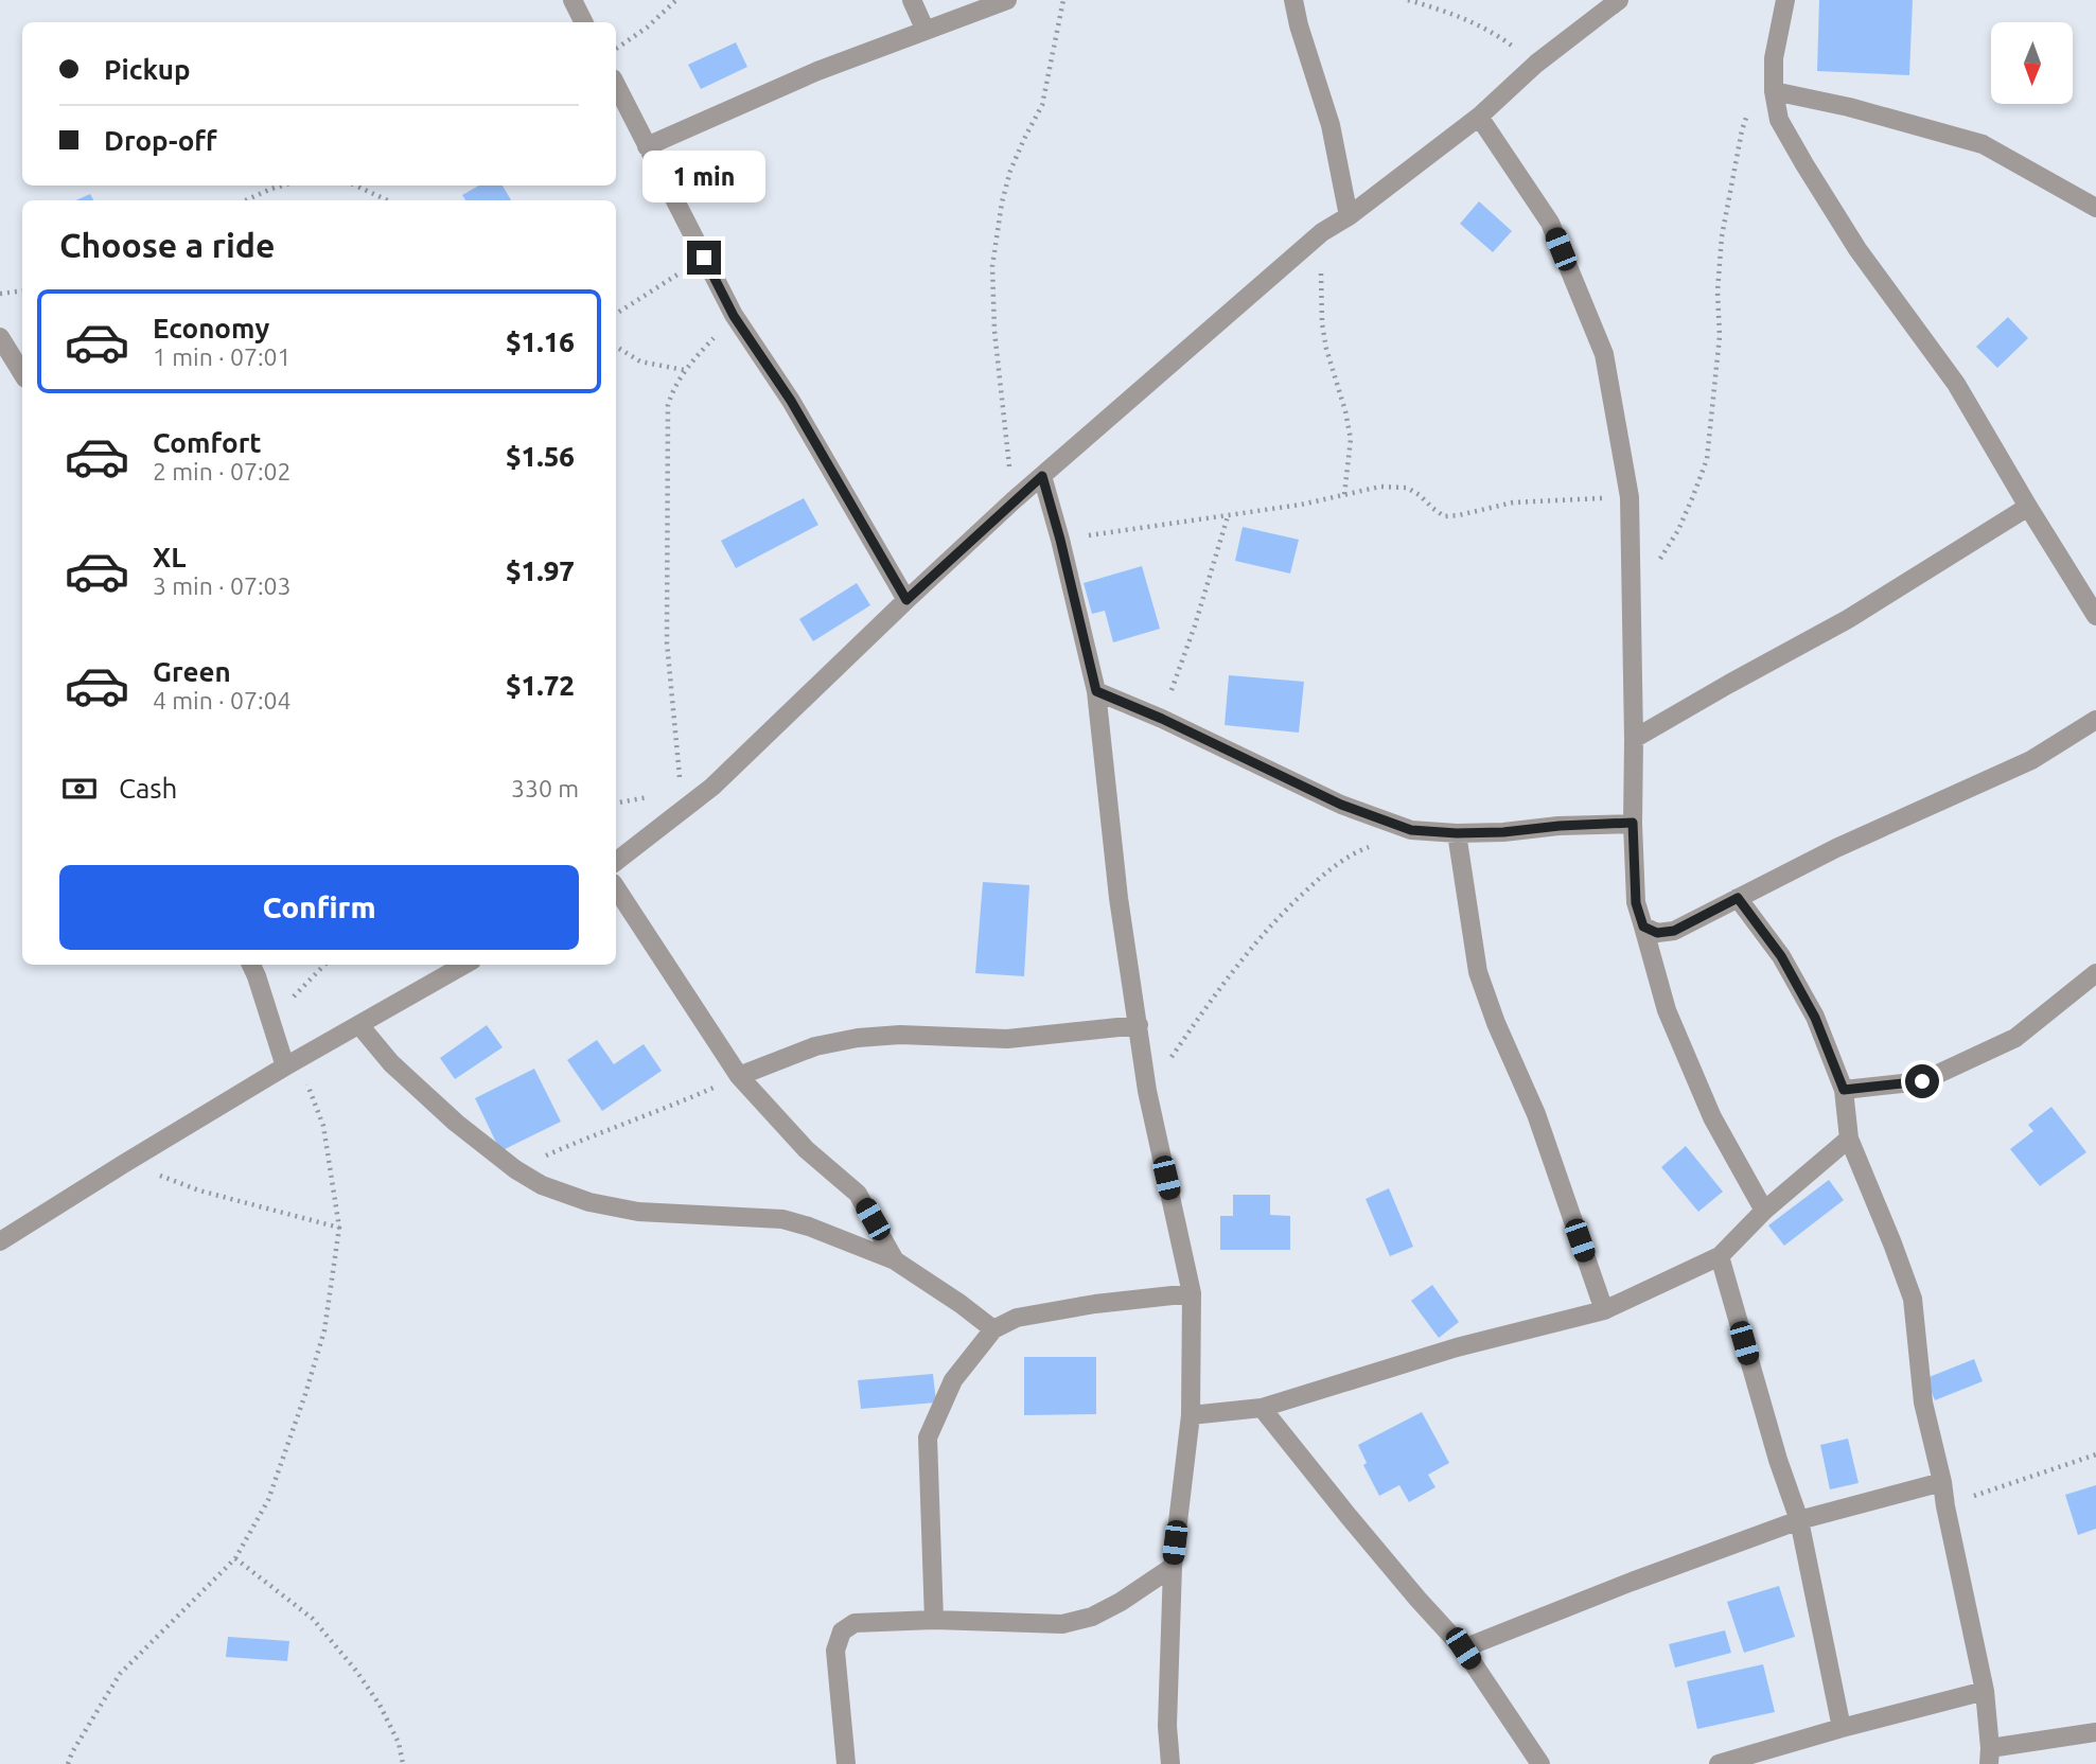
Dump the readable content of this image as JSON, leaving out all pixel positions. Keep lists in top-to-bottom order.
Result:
{
  "north": "bottom",
  "page": {
    "banner": ["Pickup", "Drop-off"],
    "bubble": "1 min",
    "heading": "Choose a ride",
    "list": [
      {
        "name": "Economy",
        "note": "1 min · 07:01",
        "value": "$1.16"
      },
      {
        "name": "Comfort",
        "note": "2 min · 07:02",
        "value": "$1.56"
      },
      {
        "name": "XL",
        "note": "3 min · 07:03",
        "value": "$1.97"
      },
      {
        "name": "Green",
        "note": "4 min · 07:04",
        "value": "$1.72"
      }
    ],
    "pay": ["Cash", "330 m"],
    "buttons": "Confirm"
  }
}
